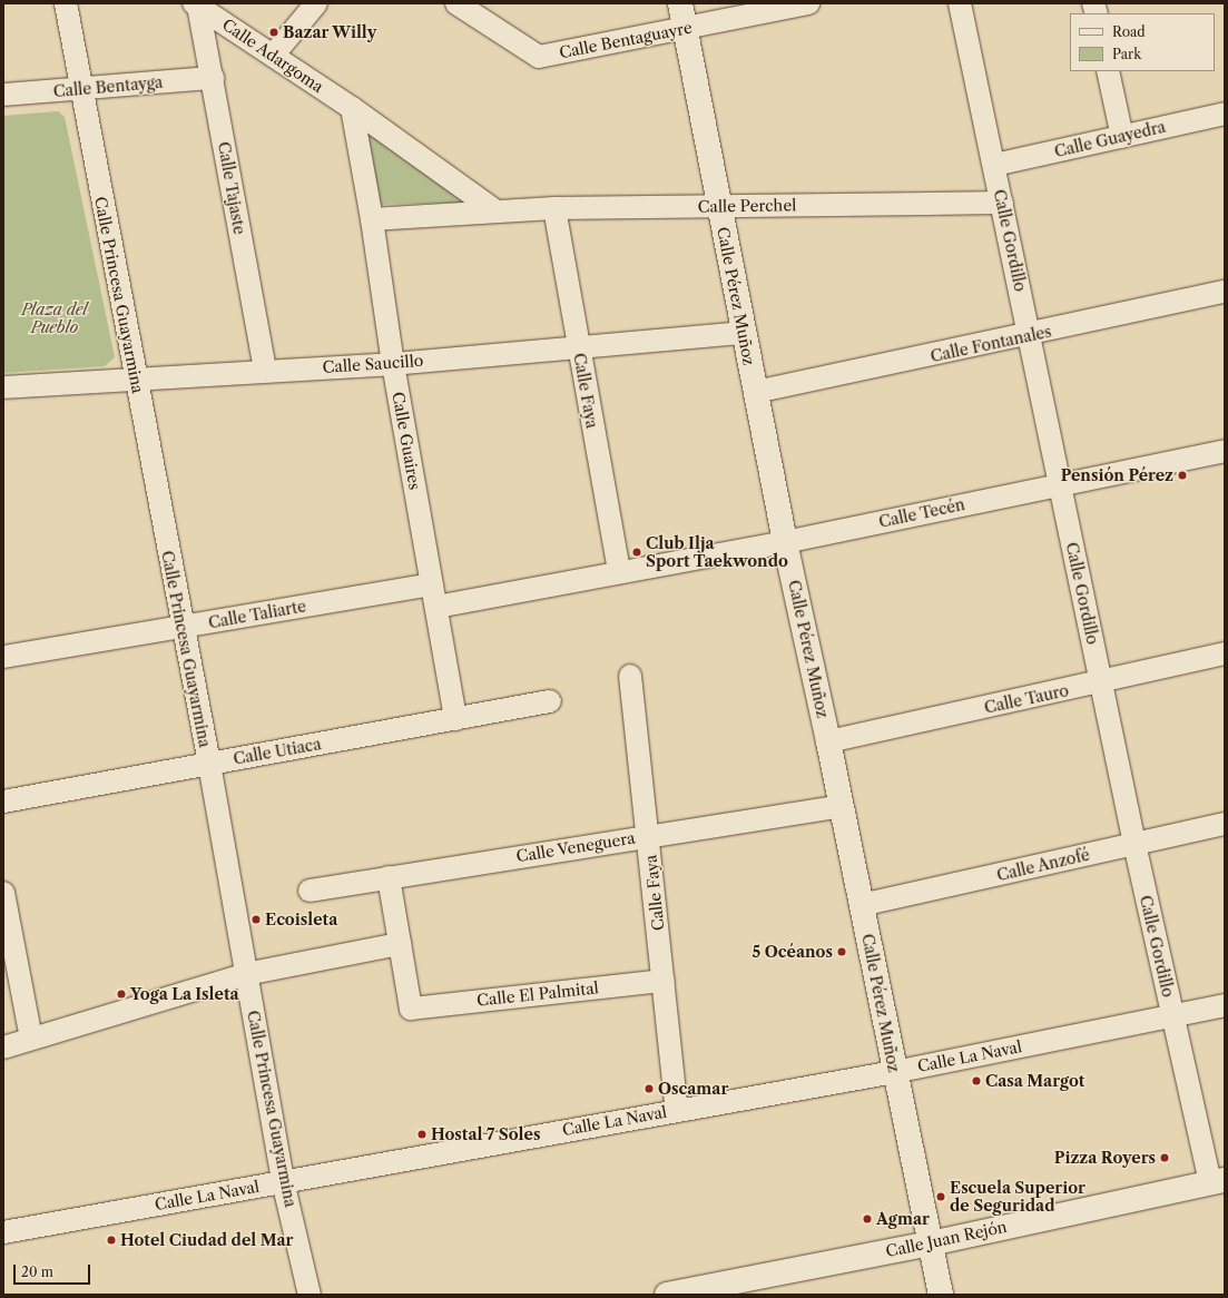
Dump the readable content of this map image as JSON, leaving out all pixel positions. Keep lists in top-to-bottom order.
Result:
{
  "streets": {
    "street": [
      "Calle Bentaguayre",
      "Calle Adargoma",
      "Calle Bentayga",
      "Calle Guayedra",
      "Calle Tajaste",
      "Calle Perchel",
      "Calle Gordillo",
      "Calle Princesa Guayarmina",
      "Calle Pérez Muñoz",
      "Calle Fontanales",
      "Calle Saucillo",
      "Calle Faya",
      "Calle Guaires",
      "Calle Tecén",
      "Calle Taliarte",
      "Calle Tauro",
      "Calle Utiaca",
      "Calle Veneguera",
      "Calle Anzofé",
      "Calle El Palmital",
      "Calle La Naval",
      "Calle Juan Rejón"
    ]
  },
  "crossings": [
    ["Calle Bentaguayre", "Calle Pérez Muñoz"],
    ["Calle Adargoma", "Calle Tajaste"],
    ["Calle Adargoma", "Calle Guaires"],
    ["Calle Bentayga", "Calle Tajaste"],
    ["Calle Bentayga", "Calle Princesa Guayarmina"],
    ["Calle Guayedra", "Calle Gordillo"],
    ["Calle Tajaste", "Calle Saucillo"],
    ["Calle Perchel", "Calle Gordillo"],
    ["Calle Perchel", "Calle Pérez Muñoz"],
    ["Calle Perchel", "Calle Faya"],
    ["Calle Perchel", "Calle Guaires"],
    ["Calle Gordillo", "Calle Fontanales"],
    ["Calle Gordillo", "Calle Tecén"],
    ["Calle Gordillo", "Calle Tauro"],
    ["Calle Gordillo", "Calle Anzofé"],
    ["Calle Gordillo", "Calle La Naval"],
    ["Calle Gordillo", "Calle Juan Rejón"],
    ["Calle Princesa Guayarmina", "Calle Saucillo"],
    ["Calle Princesa Guayarmina", "Calle Taliarte"],
    ["Calle Princesa Guayarmina", "Calle Utiaca"],
    ["Calle Princesa Guayarmina", "Calle La Naval"],
    ["Calle Pérez Muñoz", "Calle Fontanales"],
    ["Calle Pérez Muñoz", "Calle Saucillo"],
    ["Calle Pérez Muñoz", "Calle Tecén"],
    ["Calle Pérez Muñoz", "Calle Tauro"],
    ["Calle Pérez Muñoz", "Calle Veneguera"],
    ["Calle Pérez Muñoz", "Calle Anzofé"],
    ["Calle Pérez Muñoz", "Calle La Naval"],
    ["Calle Pérez Muñoz", "Calle Juan Rejón"],
    ["Calle Saucillo", "Calle Faya"],
    ["Calle Saucillo", "Calle Guaires"],
    ["Calle Faya", "Calle Tecén"],
    ["Calle Faya", "Calle Veneguera"],
    ["Calle Faya", "Calle El Palmital"],
    ["Calle Faya", "Calle La Naval"],
    ["Calle Guaires", "Calle Taliarte"],
    ["Calle Guaires", "Calle Utiaca"]
  ],
  "parks": ["Plaza del Pueblo"],
  "places": [
    "Bazar Willy",
    "Pensión Pérez",
    "Club Ilja Sport Taekwondo",
    "Ecoisleta",
    "5 Océanos",
    "Yoga La Isleta",
    "Casa Margot",
    "Oscamar",
    "Hostal 7 Soles",
    "Pizza Royers",
    "Escuela Superior de Seguridad",
    "Agmar",
    "Hotel Ciudad del Mar"
  ],
  "legend": ["Road", "Park"],
  "scale_bar": "20 m"
}
